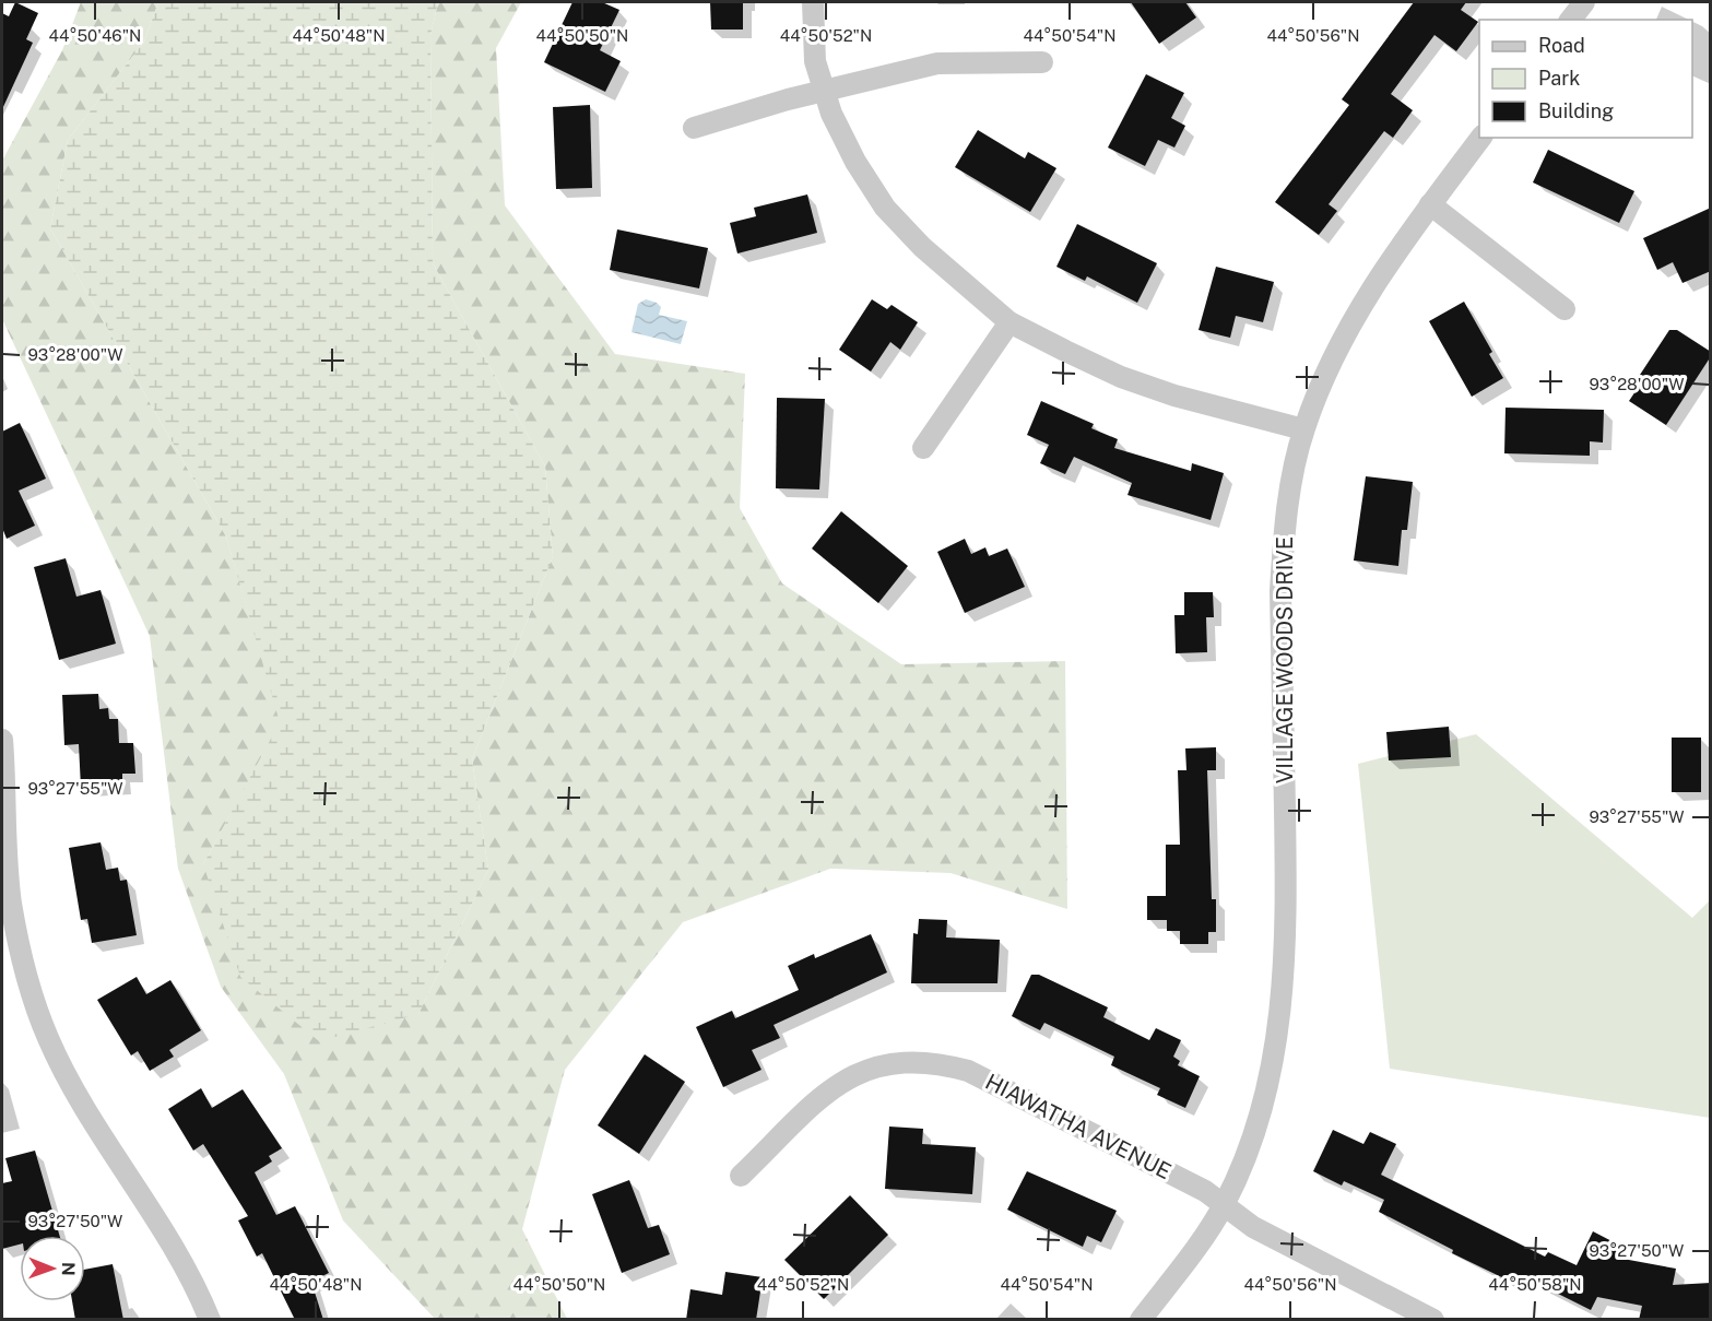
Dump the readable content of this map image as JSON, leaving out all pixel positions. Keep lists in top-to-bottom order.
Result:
{
  "streets": {
    "street": ["VILLAGE WOODS DRIVE", "HIAWATHA AVENUE"]
  },
  "crossings": [
    ["VILLAGE WOODS DRIVE", "HIAWATHA AVENUE"]
  ],
  "legend": ["Road", "Park", "Building"],
  "north": "right",
  "coordinates": [
    "44°50'46\"N",
    "44°50'48\"N",
    "44°50'50\"N",
    "44°50'52\"N",
    "44°50'54\"N",
    "44°50'56\"N",
    "93°28'00\"W",
    "93°27'55\"W",
    "93°27'50\"W",
    "44°50'58\"N"
  ]
}
